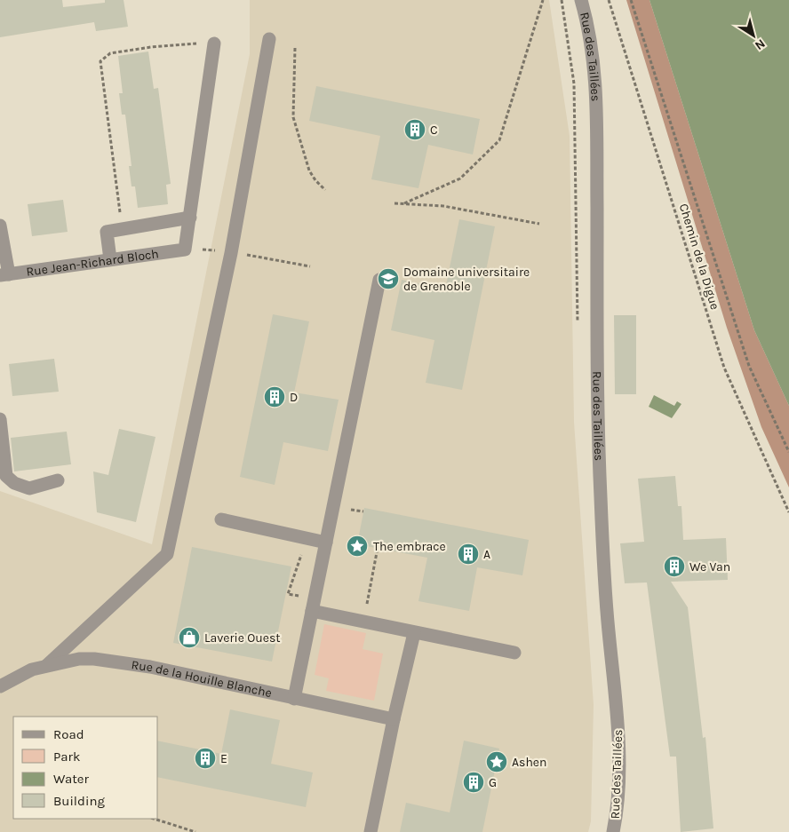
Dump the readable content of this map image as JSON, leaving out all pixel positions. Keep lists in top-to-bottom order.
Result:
{
  "streets": {
    "street": ["Rue des Taillées", "Rue Jean-Richard Bloch", "Rue de la Houille Blanche"],
    "path": ["Chemin de la Digue"]
  },
  "places": {
    "building": [
      "C",
      "D",
      "A",
      "We Van",
      "E",
      "G"
    ],
    "school or university": ["Domaine universitaire de Grenoble"],
    "place": ["The embrace", "Ashen"],
    "shop": ["Laverie Ouest"]
  },
  "legend": [
    "Road",
    "Park",
    "Water",
    "Building"
  ],
  "north": "bottom right"
}
